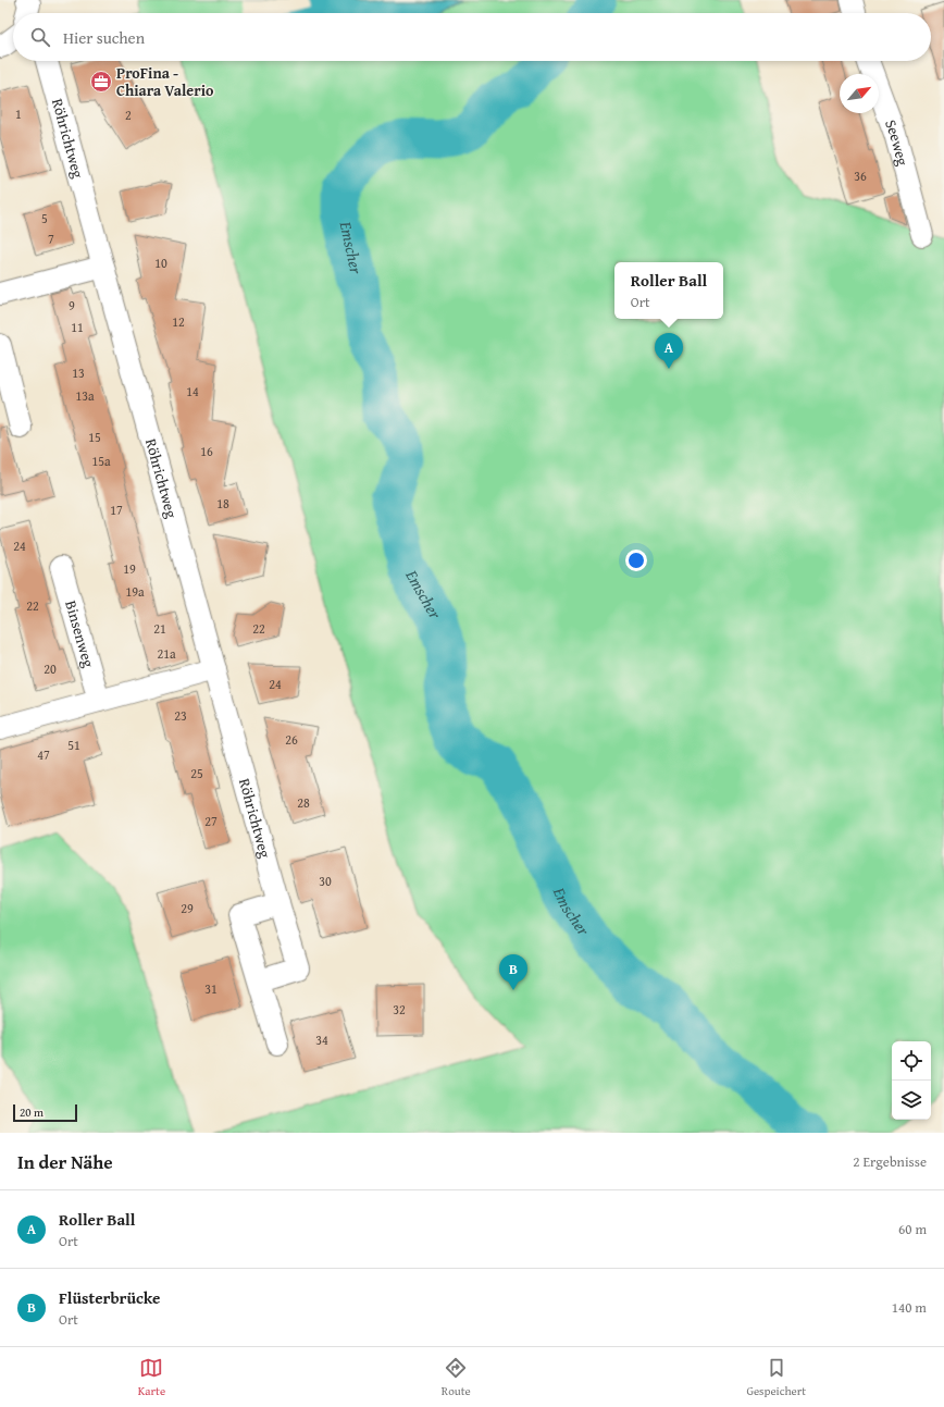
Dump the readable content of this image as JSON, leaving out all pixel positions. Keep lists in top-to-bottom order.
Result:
{
  "streets": {
    "street": ["Röhrichtweg", "Seeweg", "Binsenweg"]
  },
  "water": ["Emscher"],
  "places": {
    "office": ["ProFina - Chiara Valerio"]
  },
  "house_numbers": [
    "1",
    "2",
    "36",
    "5",
    "7",
    "10",
    "9",
    "12",
    "11",
    "13",
    "14",
    "13a",
    "15",
    "16",
    "15a",
    "18",
    "17",
    "24",
    "19",
    "19a",
    "22",
    "21",
    "22",
    "21a",
    "20",
    "24",
    "23",
    "26",
    "51",
    "47",
    "25",
    "28",
    "27",
    "30",
    "29",
    "31",
    "32",
    "34"
  ],
  "scale_bar": "20 m",
  "north": "top right",
  "page": {
    "search": "Hier suchen",
    "popup": ["Roller Ball", "Ort"],
    "pins": ["A", "B"],
    "scale": "20 m",
    "heading": ["In der Nähe", "2 Ergebnisse"],
    "list": [
      {
        "mark": "A",
        "name": "Roller Ball",
        "note": "Ort",
        "value": "60 m"
      },
      {
        "mark": "B",
        "name": "Flüsterbrücke",
        "note": "Ort",
        "value": "140 m"
      }
    ],
    "nav": ["Karte", "Route", "Gespeichert"]
  }
}
